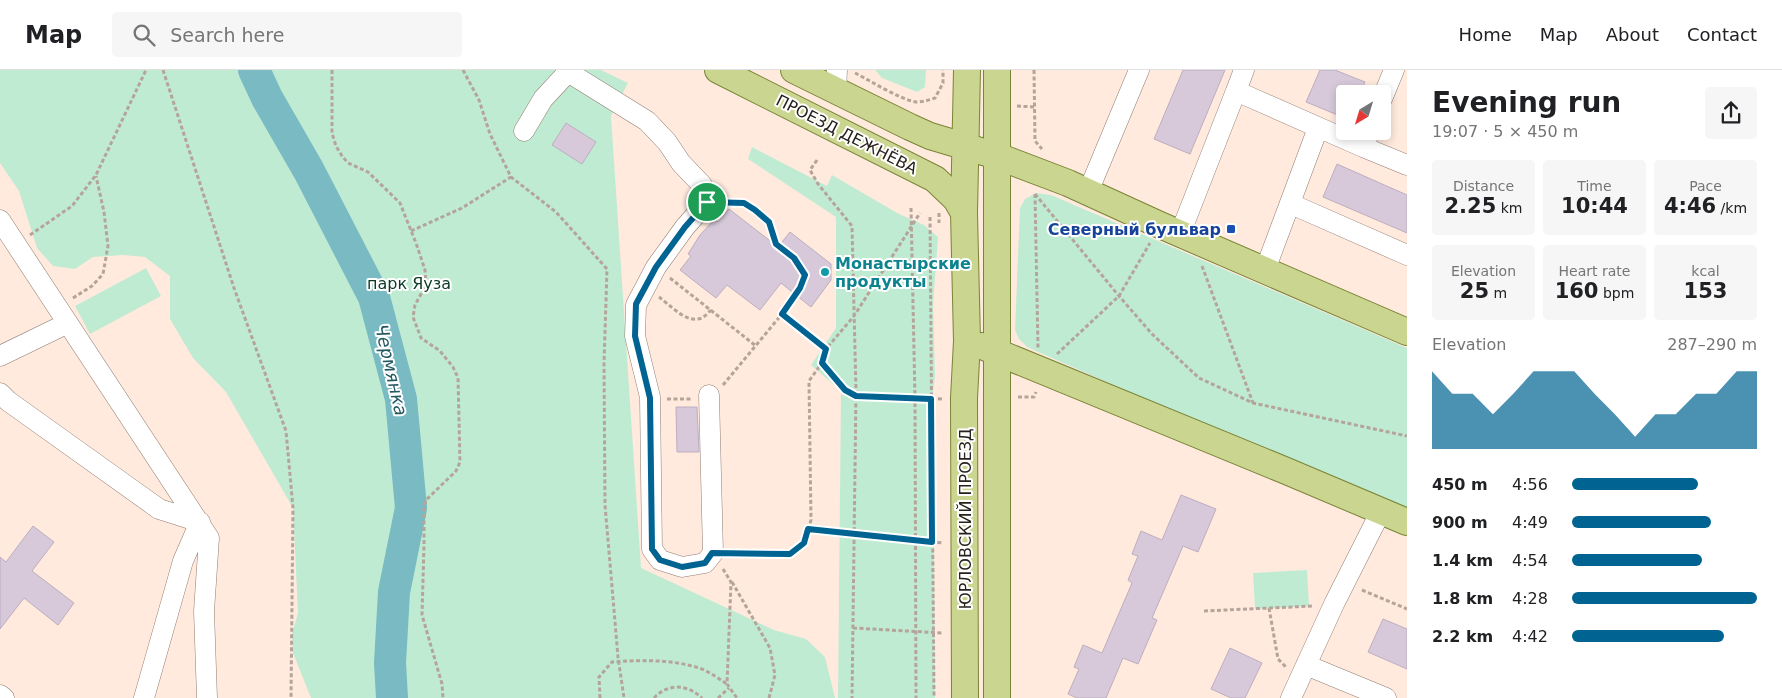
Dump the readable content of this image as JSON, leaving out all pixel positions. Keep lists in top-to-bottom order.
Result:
{
  "streets": {
    "main road": ["ПРОЕЗД ДЕЖНЁВА", "ЮРЛОВСКИЙ ПРОЕЗД"]
  },
  "crossings": [
    ["ПРОЕЗД ДЕЖНЁВА", "ЮРЛОВСКИЙ ПРОЕЗД"]
  ],
  "water": ["Чермянка"],
  "parks": ["парк Яуза"],
  "places": {
    "transit": ["Северный бульвар"],
    "other": ["Монастырские продукты"]
  },
  "north": "bottom left",
  "page": {
    "header": "Map",
    "search": "Search here",
    "nav": [
      "Home",
      "Map",
      "About",
      "Contact"
    ],
    "heading": ["Evening run", "19:07 · 5 × 450 m"],
    "stats": [
      ["Distance", "2.25 km"],
      ["Time", "10:44"],
      ["Pace", "4:46 /km"],
      ["Elevation", "25 m"],
      ["Heart rate", "160 bpm"],
      ["kcal", "153"]
    ],
    "chart": ["Elevation", "287–290 m"],
    "list": [
      {
        "name": "450 m",
        "note": "4:56"
      },
      {
        "name": "900 m",
        "note": "4:49"
      },
      {
        "name": "1.4 km",
        "note": "4:54"
      },
      {
        "name": "1.8 km",
        "note": "4:28"
      },
      {
        "name": "2.2 km",
        "note": "4:42"
      }
    ]
  }
}
